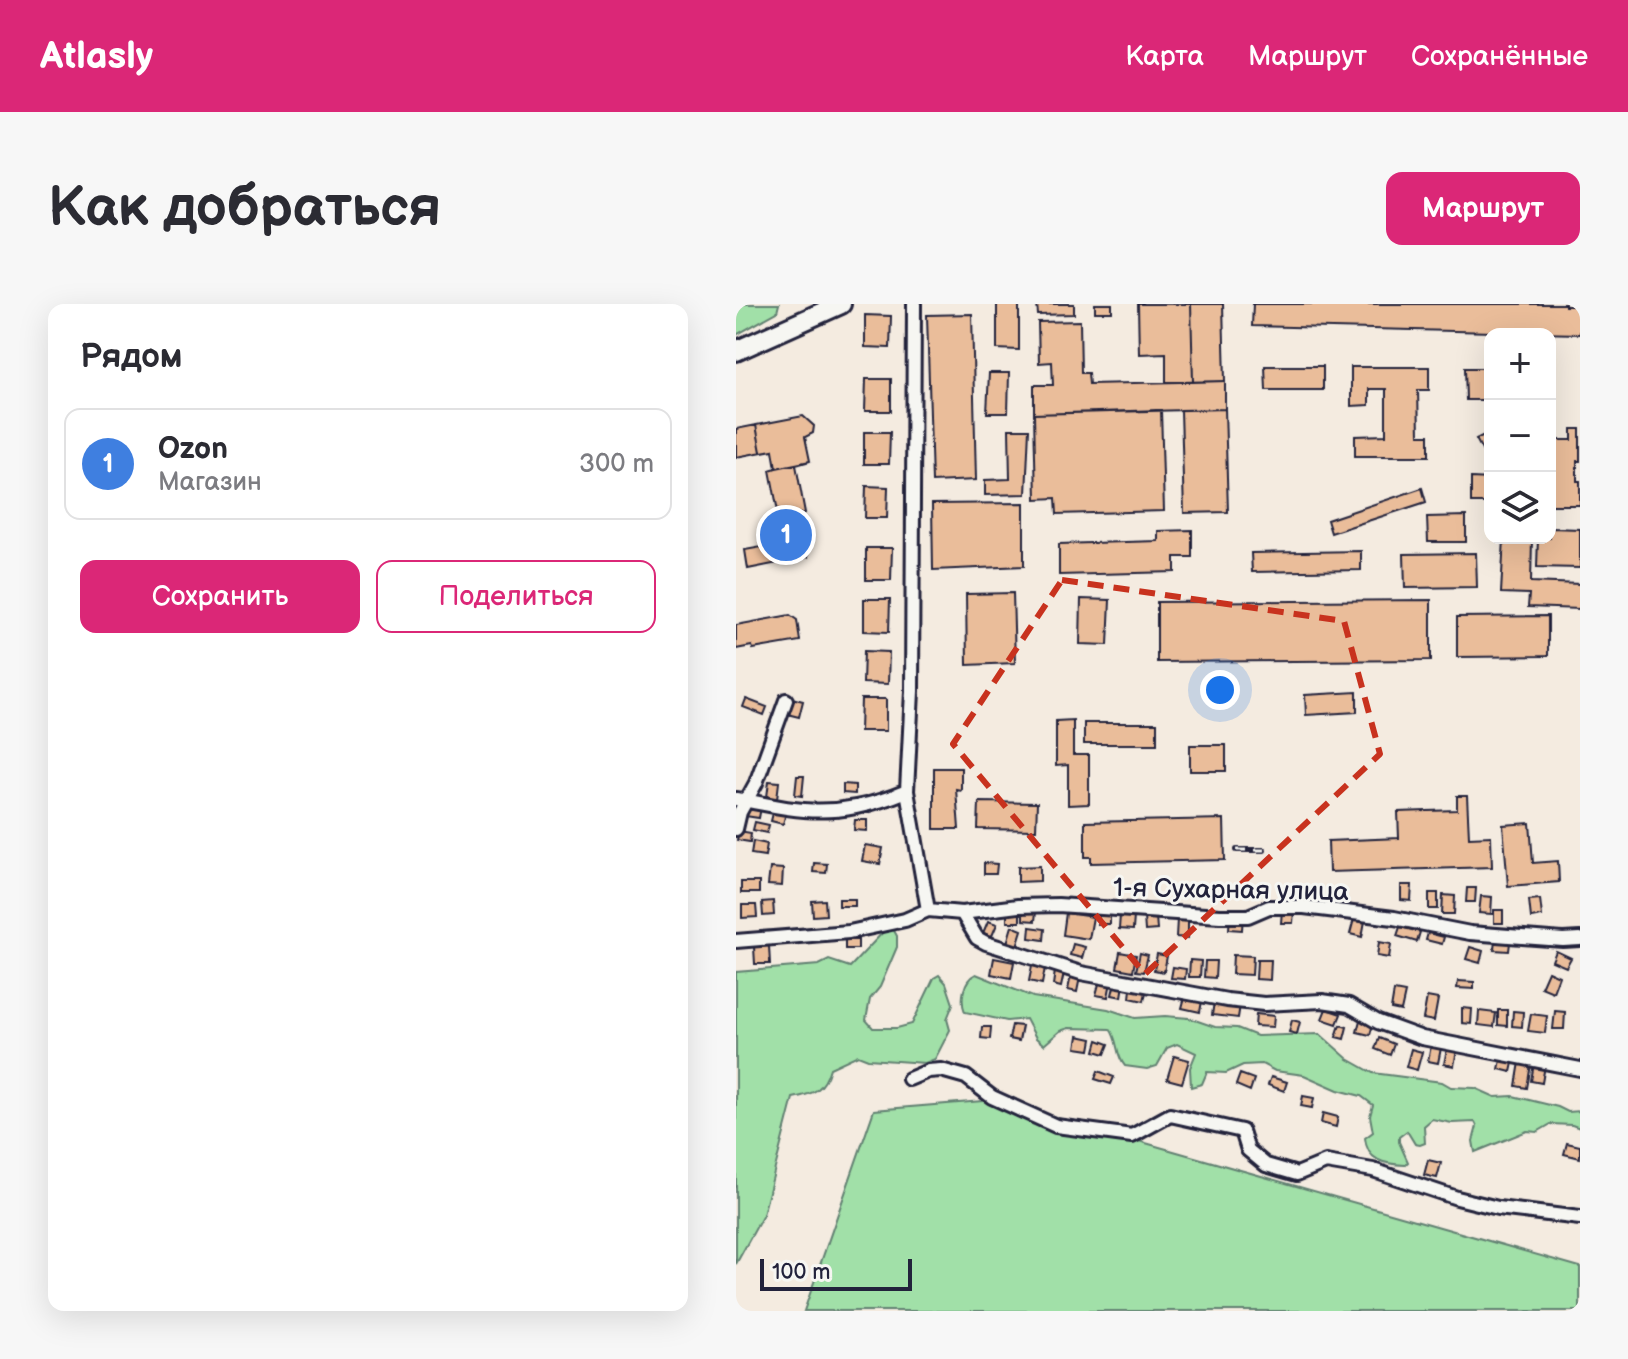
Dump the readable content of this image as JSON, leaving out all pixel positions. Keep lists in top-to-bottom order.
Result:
{
  "streets": {
    "street": ["1-я Сухарная улица"]
  },
  "scale_bar": "100 m",
  "page": {
    "header": "Atlasly",
    "nav": ["Карта", "Маршрут", "Сохранённые"],
    "buttons": [
      "Маршрут",
      ["Сохранить", "Поделиться"]
    ],
    "title": "Как добраться",
    "heading": "Рядом",
    "map_buttons": ["+", "−"],
    "list": [
      {
        "mark": "1",
        "name": "Ozon",
        "note": "Магазин",
        "value": "300 m"
      }
    ],
    "pins": "1",
    "scale": "100 m"
  }
}
